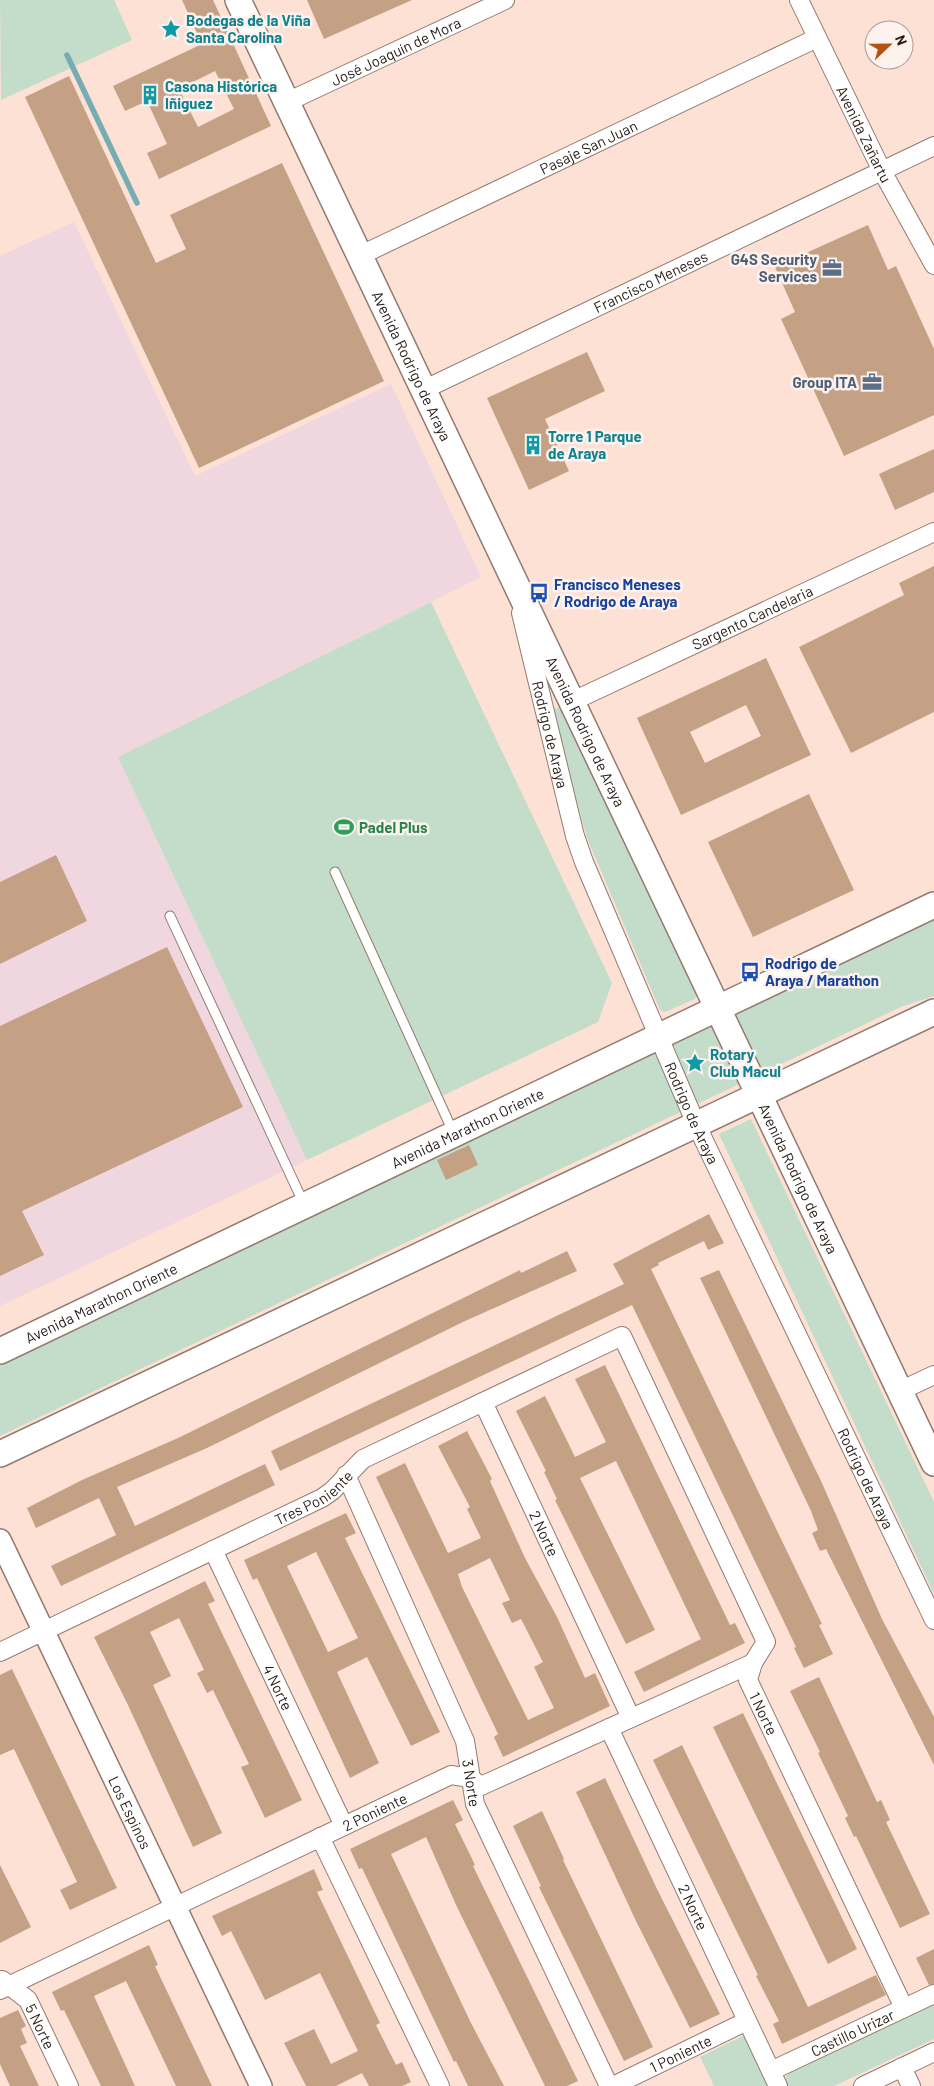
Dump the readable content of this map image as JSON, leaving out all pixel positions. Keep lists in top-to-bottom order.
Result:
{
  "streets": {
    "main road": ["Avenida Rodrigo de Araya", "Avenida Marathon Oriente"],
    "street": [
      "José Joaquín de Mora",
      "Avenida Zañartu",
      "Pasaje San Juan",
      "Francisco Meneses",
      "Sargento Candelaria",
      "Rodrigo de Araya",
      "Tres Poniente",
      "2 Norte",
      "4 Norte",
      "1 Norte",
      "3 Norte",
      "2 Poniente",
      "Los Espinos",
      "5 Norte",
      "Castillo Urizar",
      "1 Poniente"
    ]
  },
  "crossings": [
    ["José Joaquín de Mora", "Avenida Rodrigo de Araya"],
    ["Avenida Zañartu", "Pasaje San Juan"],
    ["Avenida Zañartu", "Francisco Meneses"],
    ["Pasaje San Juan", "Avenida Rodrigo de Araya"],
    ["Francisco Meneses", "Avenida Rodrigo de Araya"],
    ["Avenida Rodrigo de Araya", "Sargento Candelaria"],
    ["Avenida Rodrigo de Araya", "Rodrigo de Araya"],
    ["Avenida Rodrigo de Araya", "Avenida Marathon Oriente"],
    ["Rodrigo de Araya", "Avenida Marathon Oriente"],
    ["Tres Poniente", "2 Norte"],
    ["Tres Poniente", "4 Norte"],
    ["Tres Poniente", "1 Norte"],
    ["Tres Poniente", "3 Norte"],
    ["Tres Poniente", "Los Espinos"],
    ["2 Norte", "2 Poniente"],
    ["2 Norte", "Castillo Urizar"],
    ["2 Norte", "1 Poniente"],
    ["4 Norte", "2 Poniente"],
    ["1 Norte", "2 Poniente"],
    ["1 Norte", "Castillo Urizar"],
    ["3 Norte", "2 Poniente"],
    ["3 Norte", "1 Poniente"],
    ["2 Poniente", "Los Espinos"],
    ["2 Poniente", "5 Norte"]
  ],
  "places": {
    "place": ["Bodegas de la Viña Santa Carolina", "Rotary Club Macul"],
    "building": ["Casona Histórica Iñiguez", "Torre 1 Parque de Araya"],
    "office": ["G4S Security Services", "Group ITA"],
    "bus stop": ["Francisco Meneses / Rodrigo de Araya", "Rodrigo de Araya / Marathon"],
    "sports": ["Padel Plus"]
  },
  "north": "right"
}
